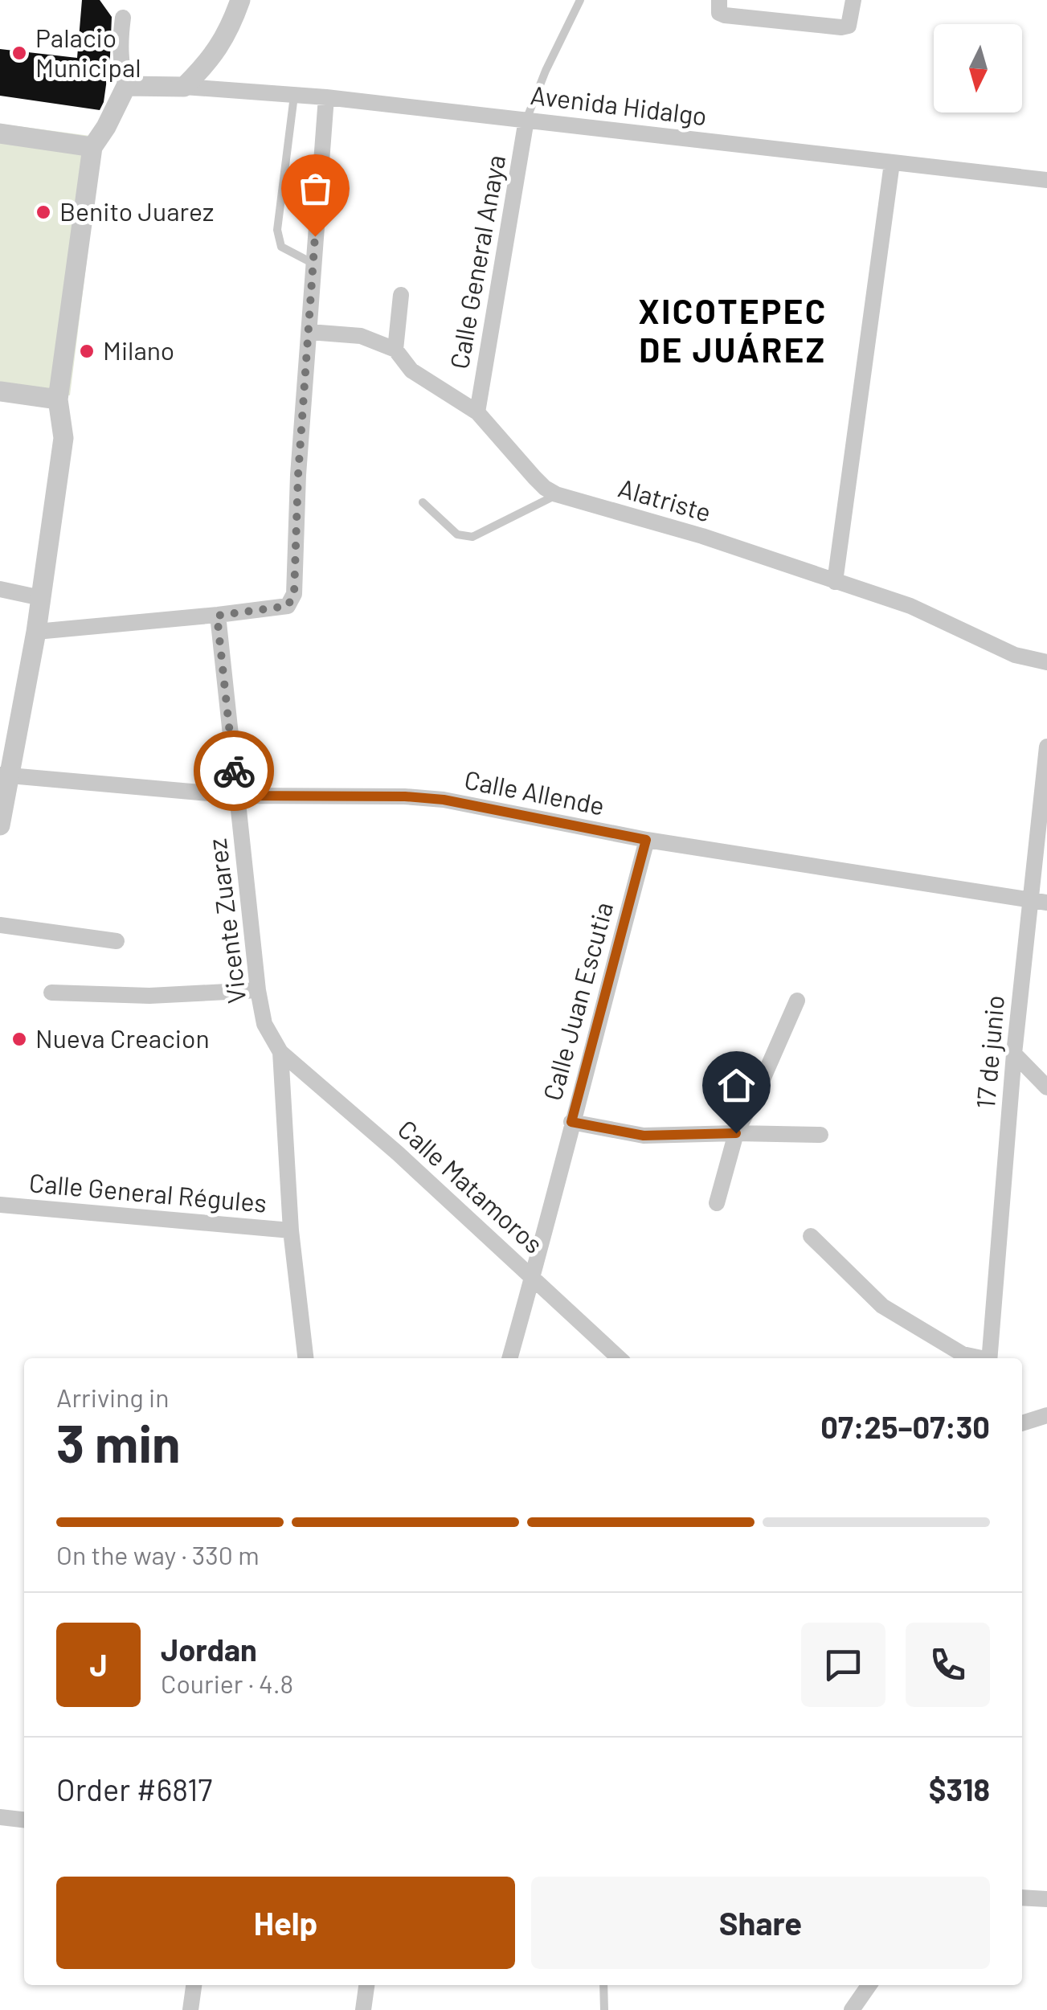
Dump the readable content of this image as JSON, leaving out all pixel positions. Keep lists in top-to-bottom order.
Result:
{
  "streets": {
    "street": [
      "Avenida Hidalgo",
      "Calle General Anaya",
      "Alatriste",
      "Calle Allende",
      "Vicente Zuarez",
      "Calle Juan Escutia",
      "17 de junio",
      "Calle Matamoros",
      "Calle General Régules"
    ]
  },
  "crossings": [
    ["Avenida Hidalgo", "Calle General Anaya"],
    ["Calle General Anaya", "Alatriste"],
    ["Calle Allende", "Vicente Zuarez"],
    ["Calle Allende", "Calle Juan Escutia"],
    ["Calle Allende", "17 de junio"],
    ["Vicente Zuarez", "Calle Matamoros"],
    ["Vicente Zuarez", "Calle General Régules"],
    ["Calle Juan Escutia", "Calle Matamoros"]
  ],
  "districts": ["XICOTEPEC DE JUÁREZ"],
  "places": [
    "Palacio Municipal",
    "Benito Juarez",
    "Milano",
    "Nueva Creacion"
  ],
  "north": "bottom",
  "page": {
    "heading": ["3 min", "Arriving in", "07:25–07:30"],
    "panel": [
      "Jordan",
      "Courier · 4.8",
      "Order #6817",
      "$318"
    ],
    "bar": "On the way · 330 m",
    "round": "J",
    "buttons": ["Help", "Share"]
  }
}
